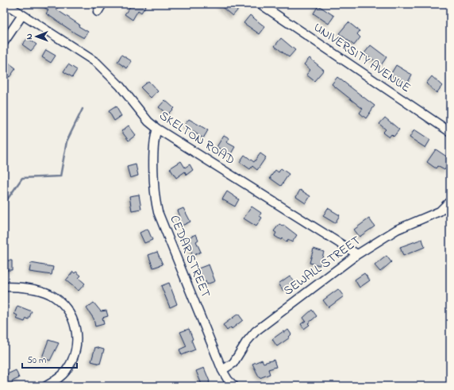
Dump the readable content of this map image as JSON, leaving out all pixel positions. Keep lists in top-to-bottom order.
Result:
{
  "streets": {
    "street": [
      "UNIVERSITY AVENUE",
      "SKELTON ROAD",
      "CEDAR STREET",
      "SEWALL STREET"
    ]
  },
  "crossings": [
    ["SKELTON ROAD", "CEDAR STREET"],
    ["SKELTON ROAD", "SEWALL STREET"],
    ["CEDAR STREET", "SEWALL STREET"]
  ],
  "scale_bar": "50 m",
  "north": "left"
}
